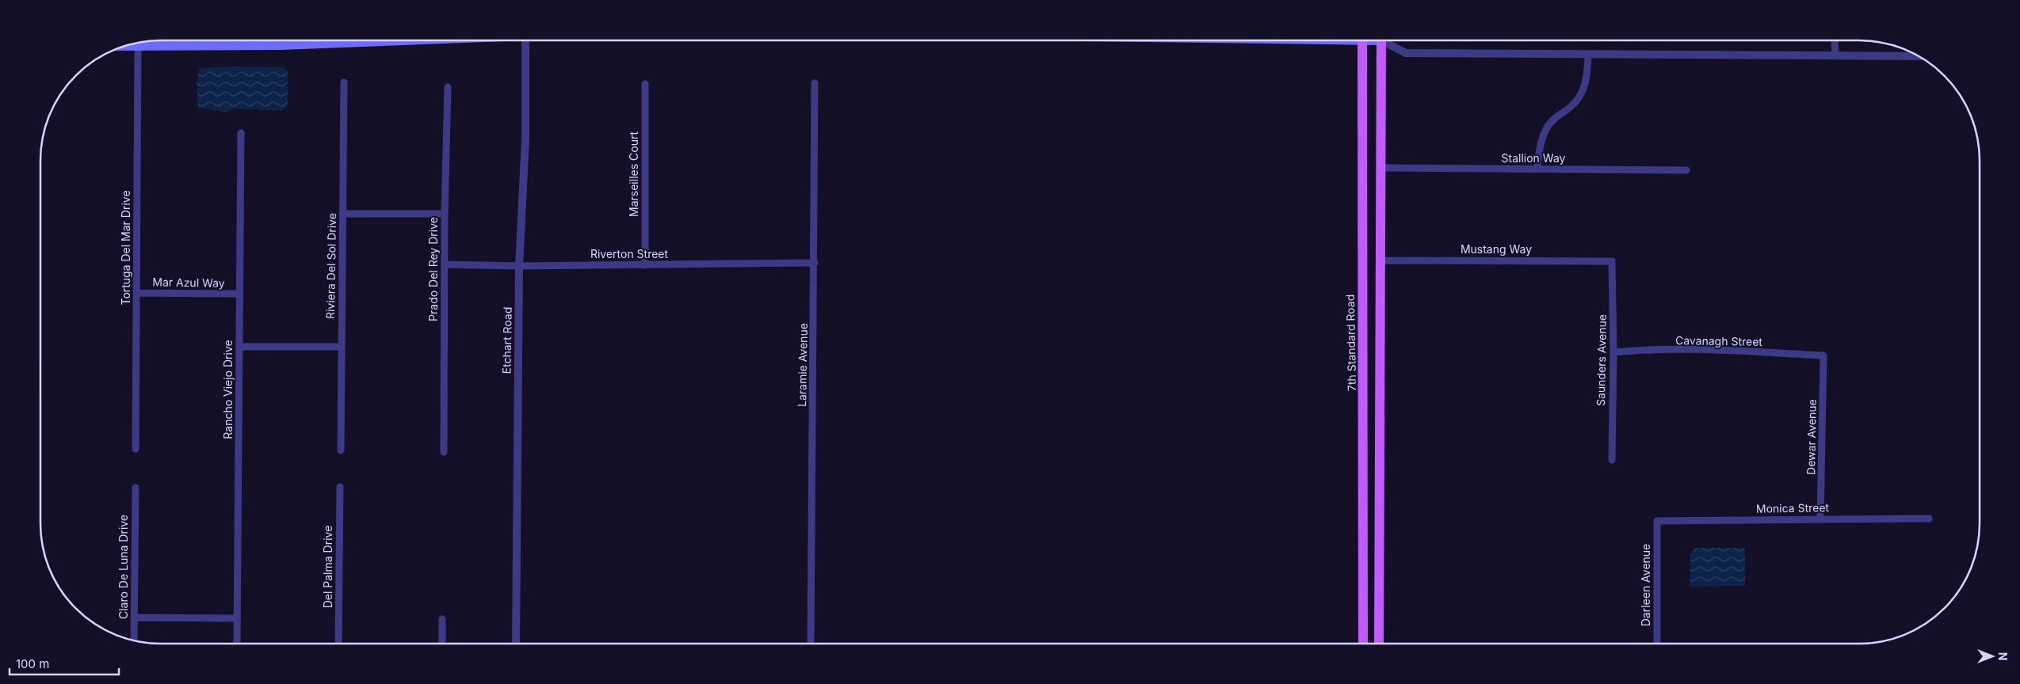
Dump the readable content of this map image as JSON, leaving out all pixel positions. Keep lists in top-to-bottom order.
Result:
{
  "streets": {
    "main road": ["7th Standard Road"],
    "street": [
      "Stallion Way",
      "Marseilles Court",
      "Tortuga Del Mar Drive",
      "Mustang Way",
      "Riverton Street",
      "Riviera Del Sol Drive",
      "Prado Del Rey Drive",
      "Mar Azul Way",
      "Etchart Road",
      "Cavanagh Street",
      "Saunders Avenue",
      "Laramie Avenue",
      "Rancho Viejo Drive",
      "Dewar Avenue",
      "Monica Street",
      "Claro De Luna Drive",
      "Del Palma Drive",
      "Darleen Avenue"
    ]
  },
  "crossings": [
    ["Marseilles Court", "Riverton Street"],
    ["Tortuga Del Mar Drive", "Mar Azul Way"],
    ["Mustang Way", "Saunders Avenue"],
    ["Riverton Street", "Prado Del Rey Drive"],
    ["Riverton Street", "Etchart Road"],
    ["Riverton Street", "Laramie Avenue"],
    ["Mar Azul Way", "Rancho Viejo Drive"],
    ["Cavanagh Street", "Saunders Avenue"],
    ["Cavanagh Street", "Dewar Avenue"],
    ["Dewar Avenue", "Monica Street"],
    ["Monica Street", "Darleen Avenue"]
  ],
  "scale_bar": "100 m",
  "north": "right"
}
